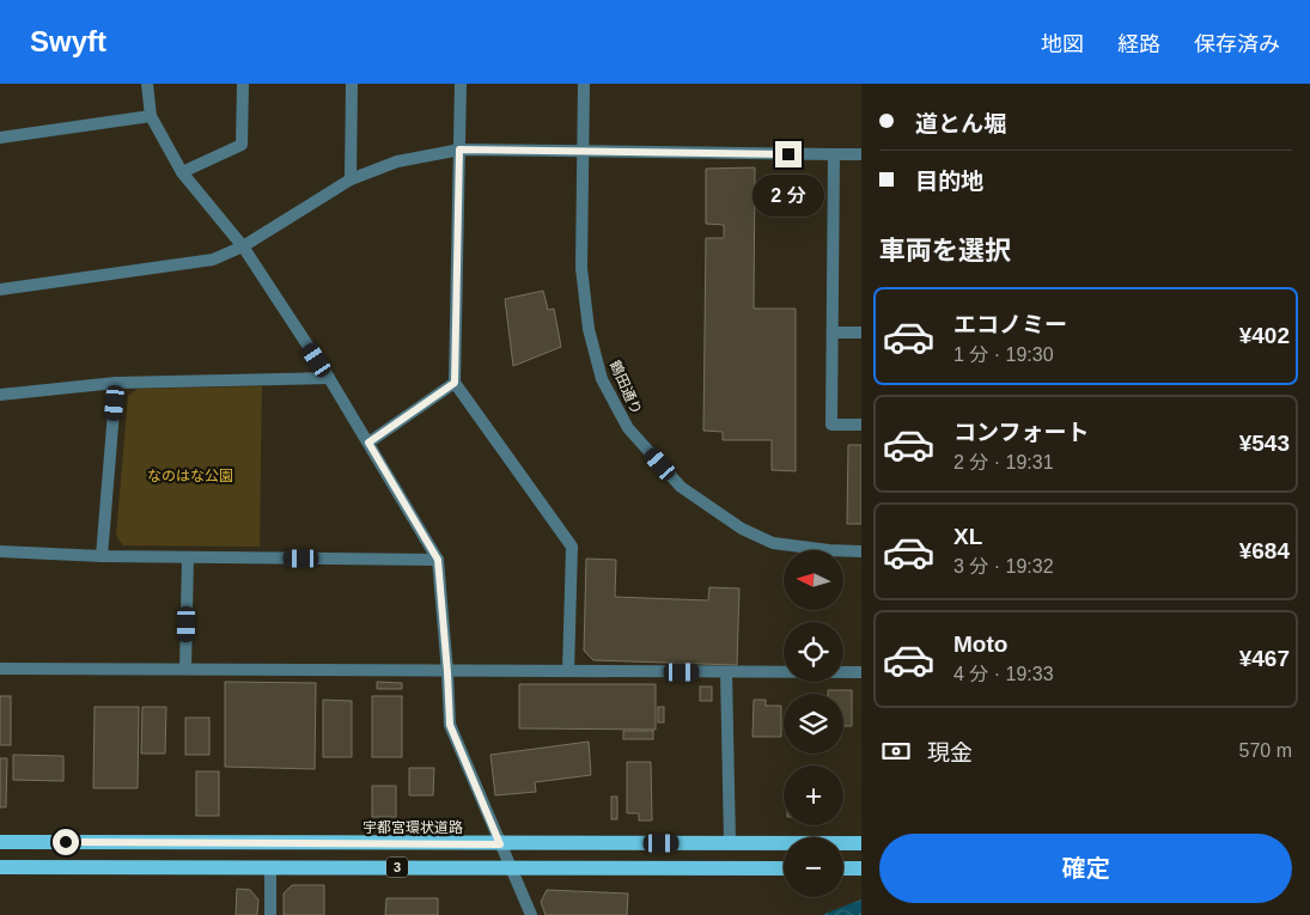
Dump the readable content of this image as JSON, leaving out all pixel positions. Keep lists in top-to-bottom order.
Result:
{
  "streets": {
    "main road": ["宇都宮環状道路", "3"],
    "street": ["鶴田通り"]
  },
  "parks": ["なのはな公園"],
  "north": "left",
  "page": {
    "header": "Swyft",
    "nav": ["地図", "経路", "保存済み"],
    "banner": ["道とん堀", "目的地"],
    "bubble": "2 分",
    "heading": "車両を選択",
    "list": [
      {
        "name": "エコノミー",
        "note": "1 分 · 19:30",
        "value": "¥402"
      },
      {
        "name": "コンフォート",
        "note": "2 分 · 19:31",
        "value": "¥543"
      },
      {
        "name": "XL",
        "note": "3 分 · 19:32",
        "value": "¥684"
      },
      {
        "name": "Moto",
        "note": "4 分 · 19:33",
        "value": "¥467"
      }
    ],
    "map_buttons": ["+", "−"],
    "pay": ["現金", "570 m"],
    "buttons": "確定"
  }
}
